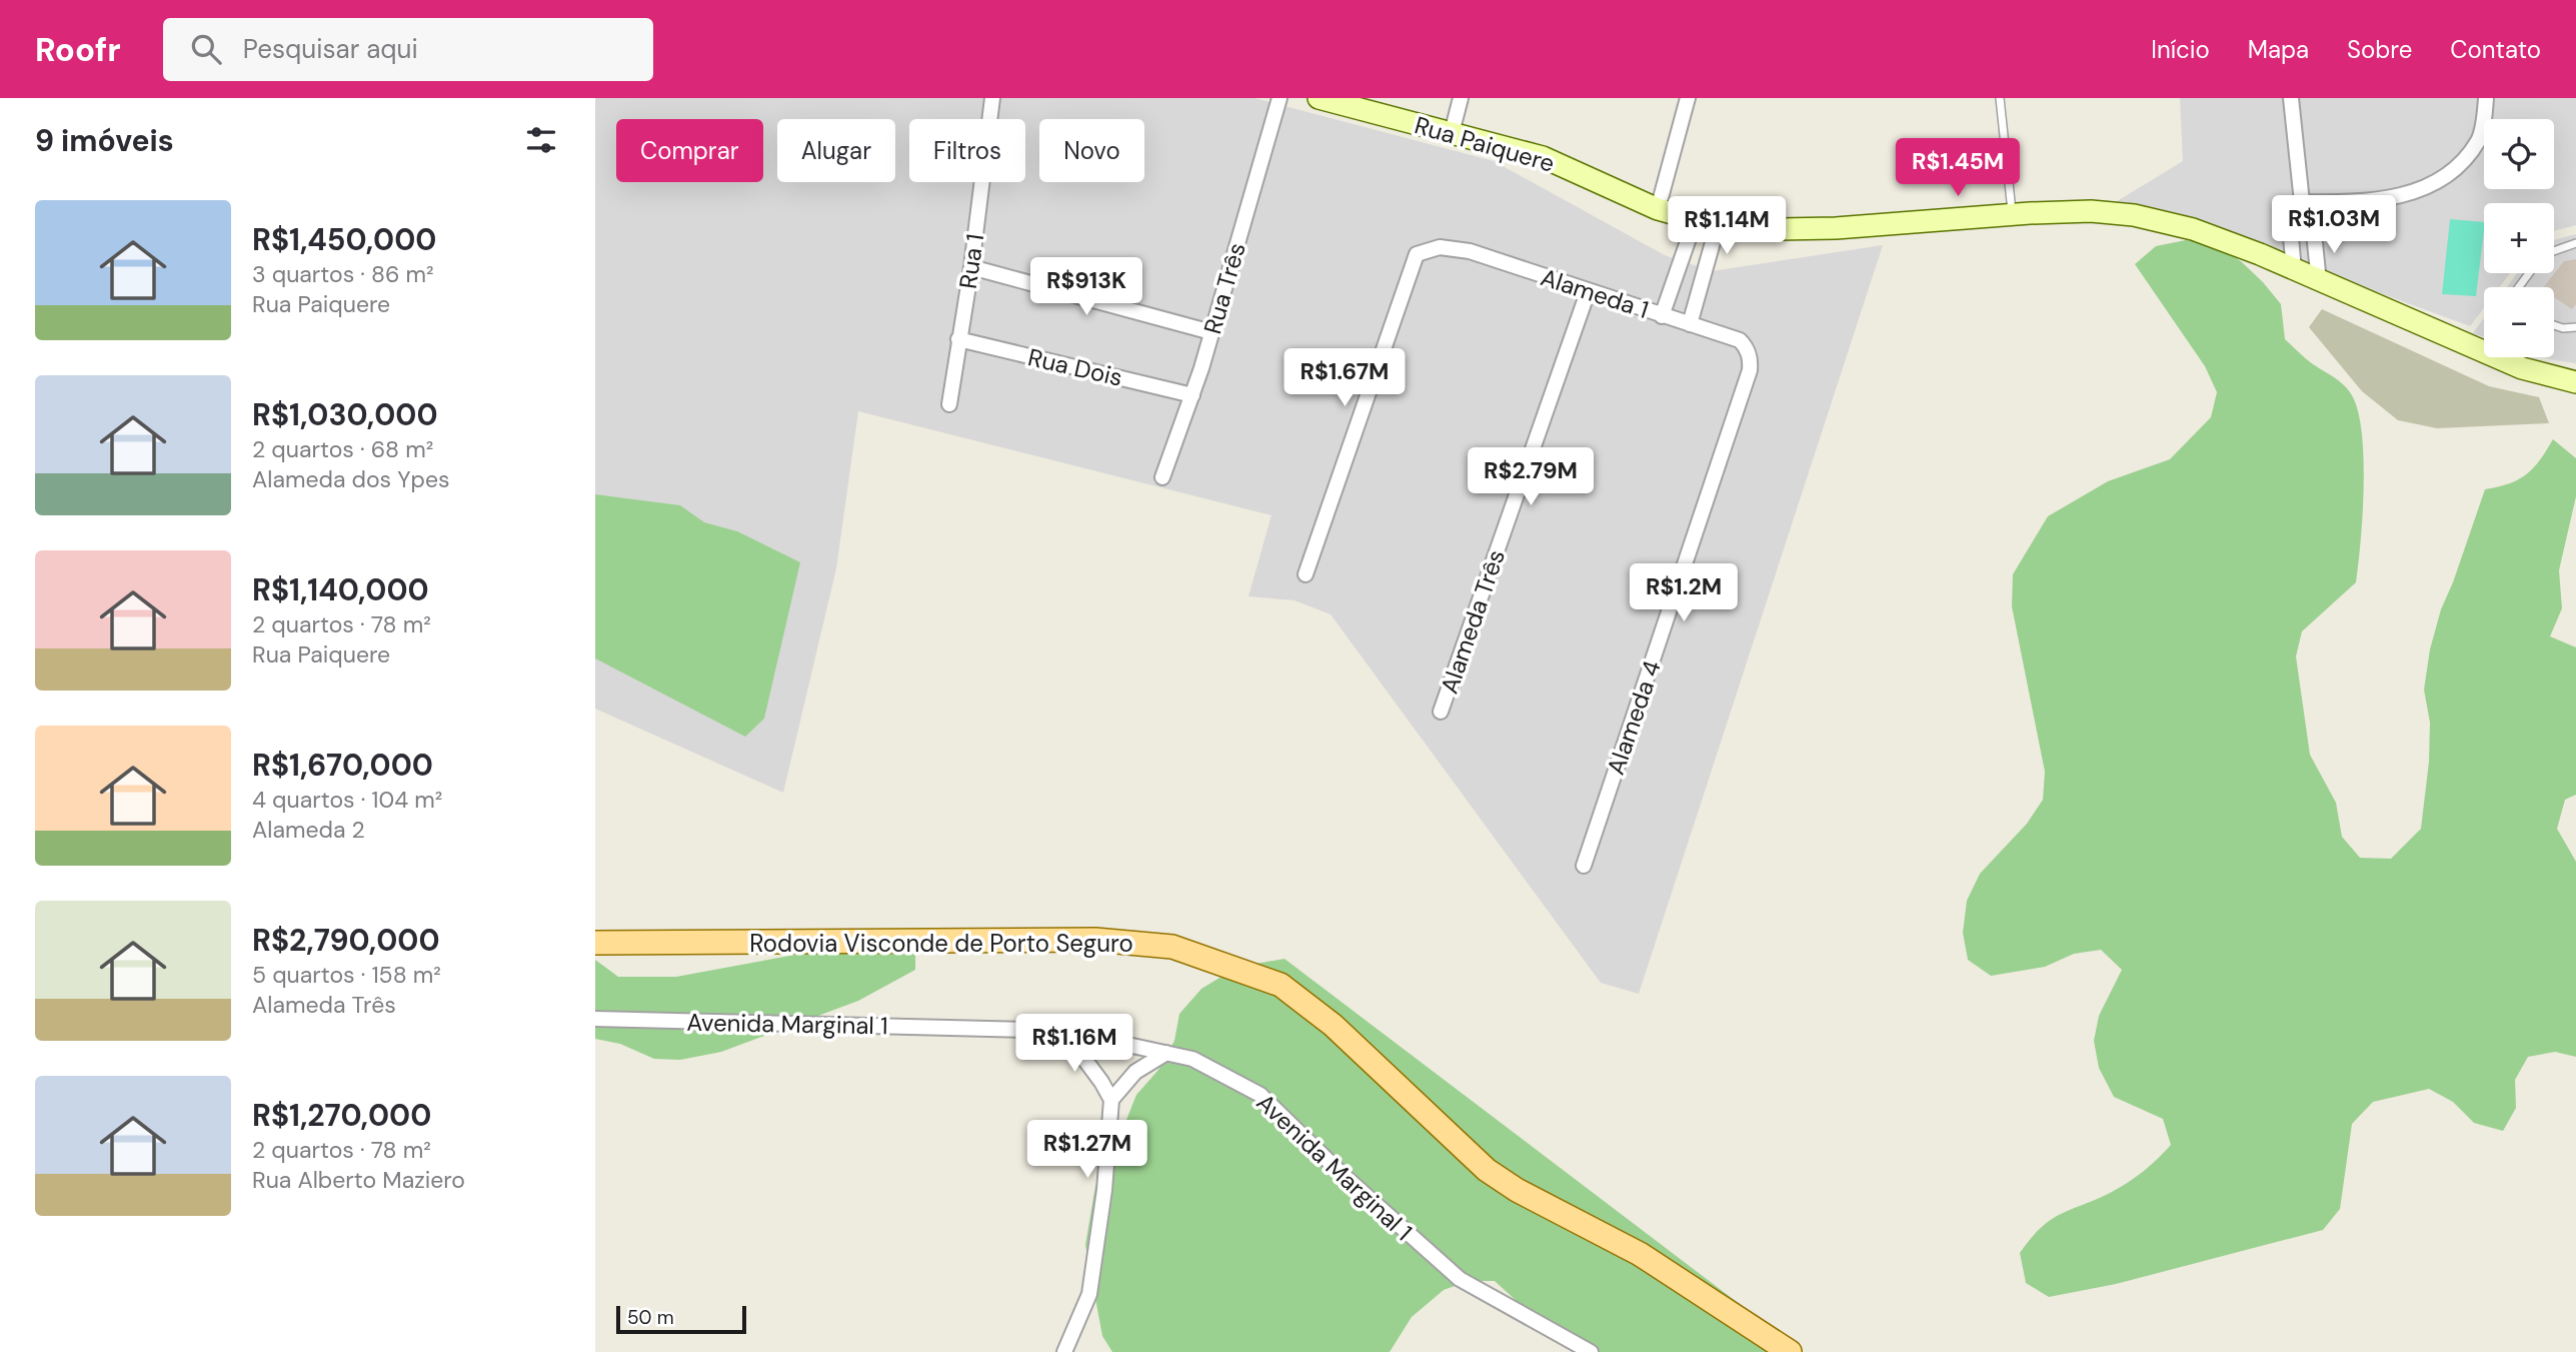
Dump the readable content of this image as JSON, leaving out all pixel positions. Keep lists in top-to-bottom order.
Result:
{
  "streets": {
    "main road": ["Rodovia Visconde de Porto Seguro"],
    "street": [
      "Rua Paiquere",
      "Rua 1",
      "Rua Três",
      "Alameda 1",
      "Rua Dois",
      "Alameda Três",
      "Alameda 4",
      "Avenida Marginal 1"
    ]
  },
  "crossings": [
    ["Rua 1", "Rua Dois"],
    ["Rua Três", "Rua Dois"],
    ["Alameda 1", "Alameda Três"],
    ["Alameda 1", "Alameda 4"]
  ],
  "scale_bar": "50 m",
  "page": {
    "header": "Roofr",
    "search": "Pesquisar aqui",
    "nav": [
      "Início",
      "Mapa",
      "Sobre",
      "Contato"
    ],
    "heading": "9 imóveis",
    "map_buttons": ["+", "−"],
    "chip": [
      "Comprar",
      "Alugar",
      "Filtros",
      "Novo"
    ],
    "price": [
      "R$1.45M",
      "R$1.03M",
      "R$1.14M",
      "R$913K",
      "R$1.67M",
      "R$2.79M",
      "R$1.2M",
      "R$1.16M",
      "R$1.27M"
    ],
    "list": [
      {
        "name": "R$1,450,000",
        "note": "3 quartos · 86 m² · Rua Paiquere"
      },
      {
        "name": "R$1,030,000",
        "note": "2 quartos · 68 m² · Alameda dos Ypes"
      },
      {
        "name": "R$1,140,000",
        "note": "2 quartos · 78 m² · Rua Paiquere"
      },
      {
        "name": "R$1,670,000",
        "note": "4 quartos · 104 m² · Alameda 2"
      },
      {
        "name": "R$2,790,000",
        "note": "5 quartos · 158 m² · Alameda Três"
      },
      {
        "name": "R$1,270,000",
        "note": "2 quartos · 78 m² · Rua Alberto Maziero"
      }
    ],
    "scale": "50 m"
  }
}
